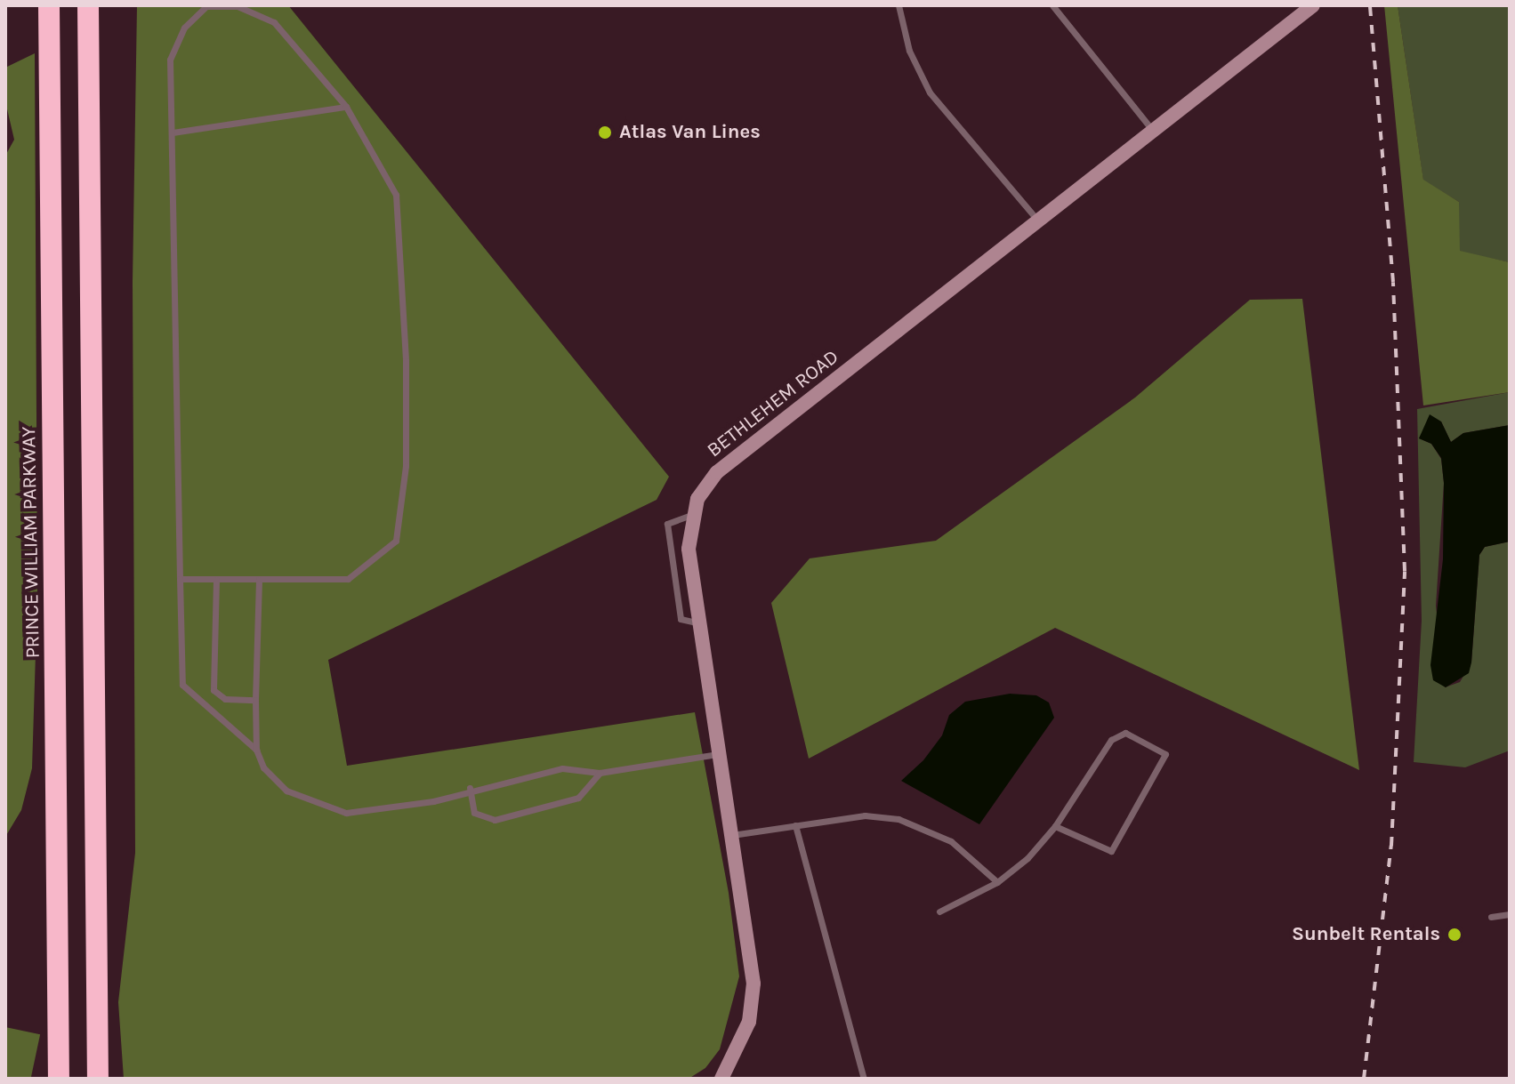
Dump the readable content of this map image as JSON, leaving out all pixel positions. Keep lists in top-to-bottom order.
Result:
{
  "streets": {
    "highway": ["PRINCE WILLIAM PARKWAY"],
    "street": ["BETHLEHEM ROAD"]
  },
  "places": ["Atlas Van Lines", "Sunbelt Rentals"]
}
